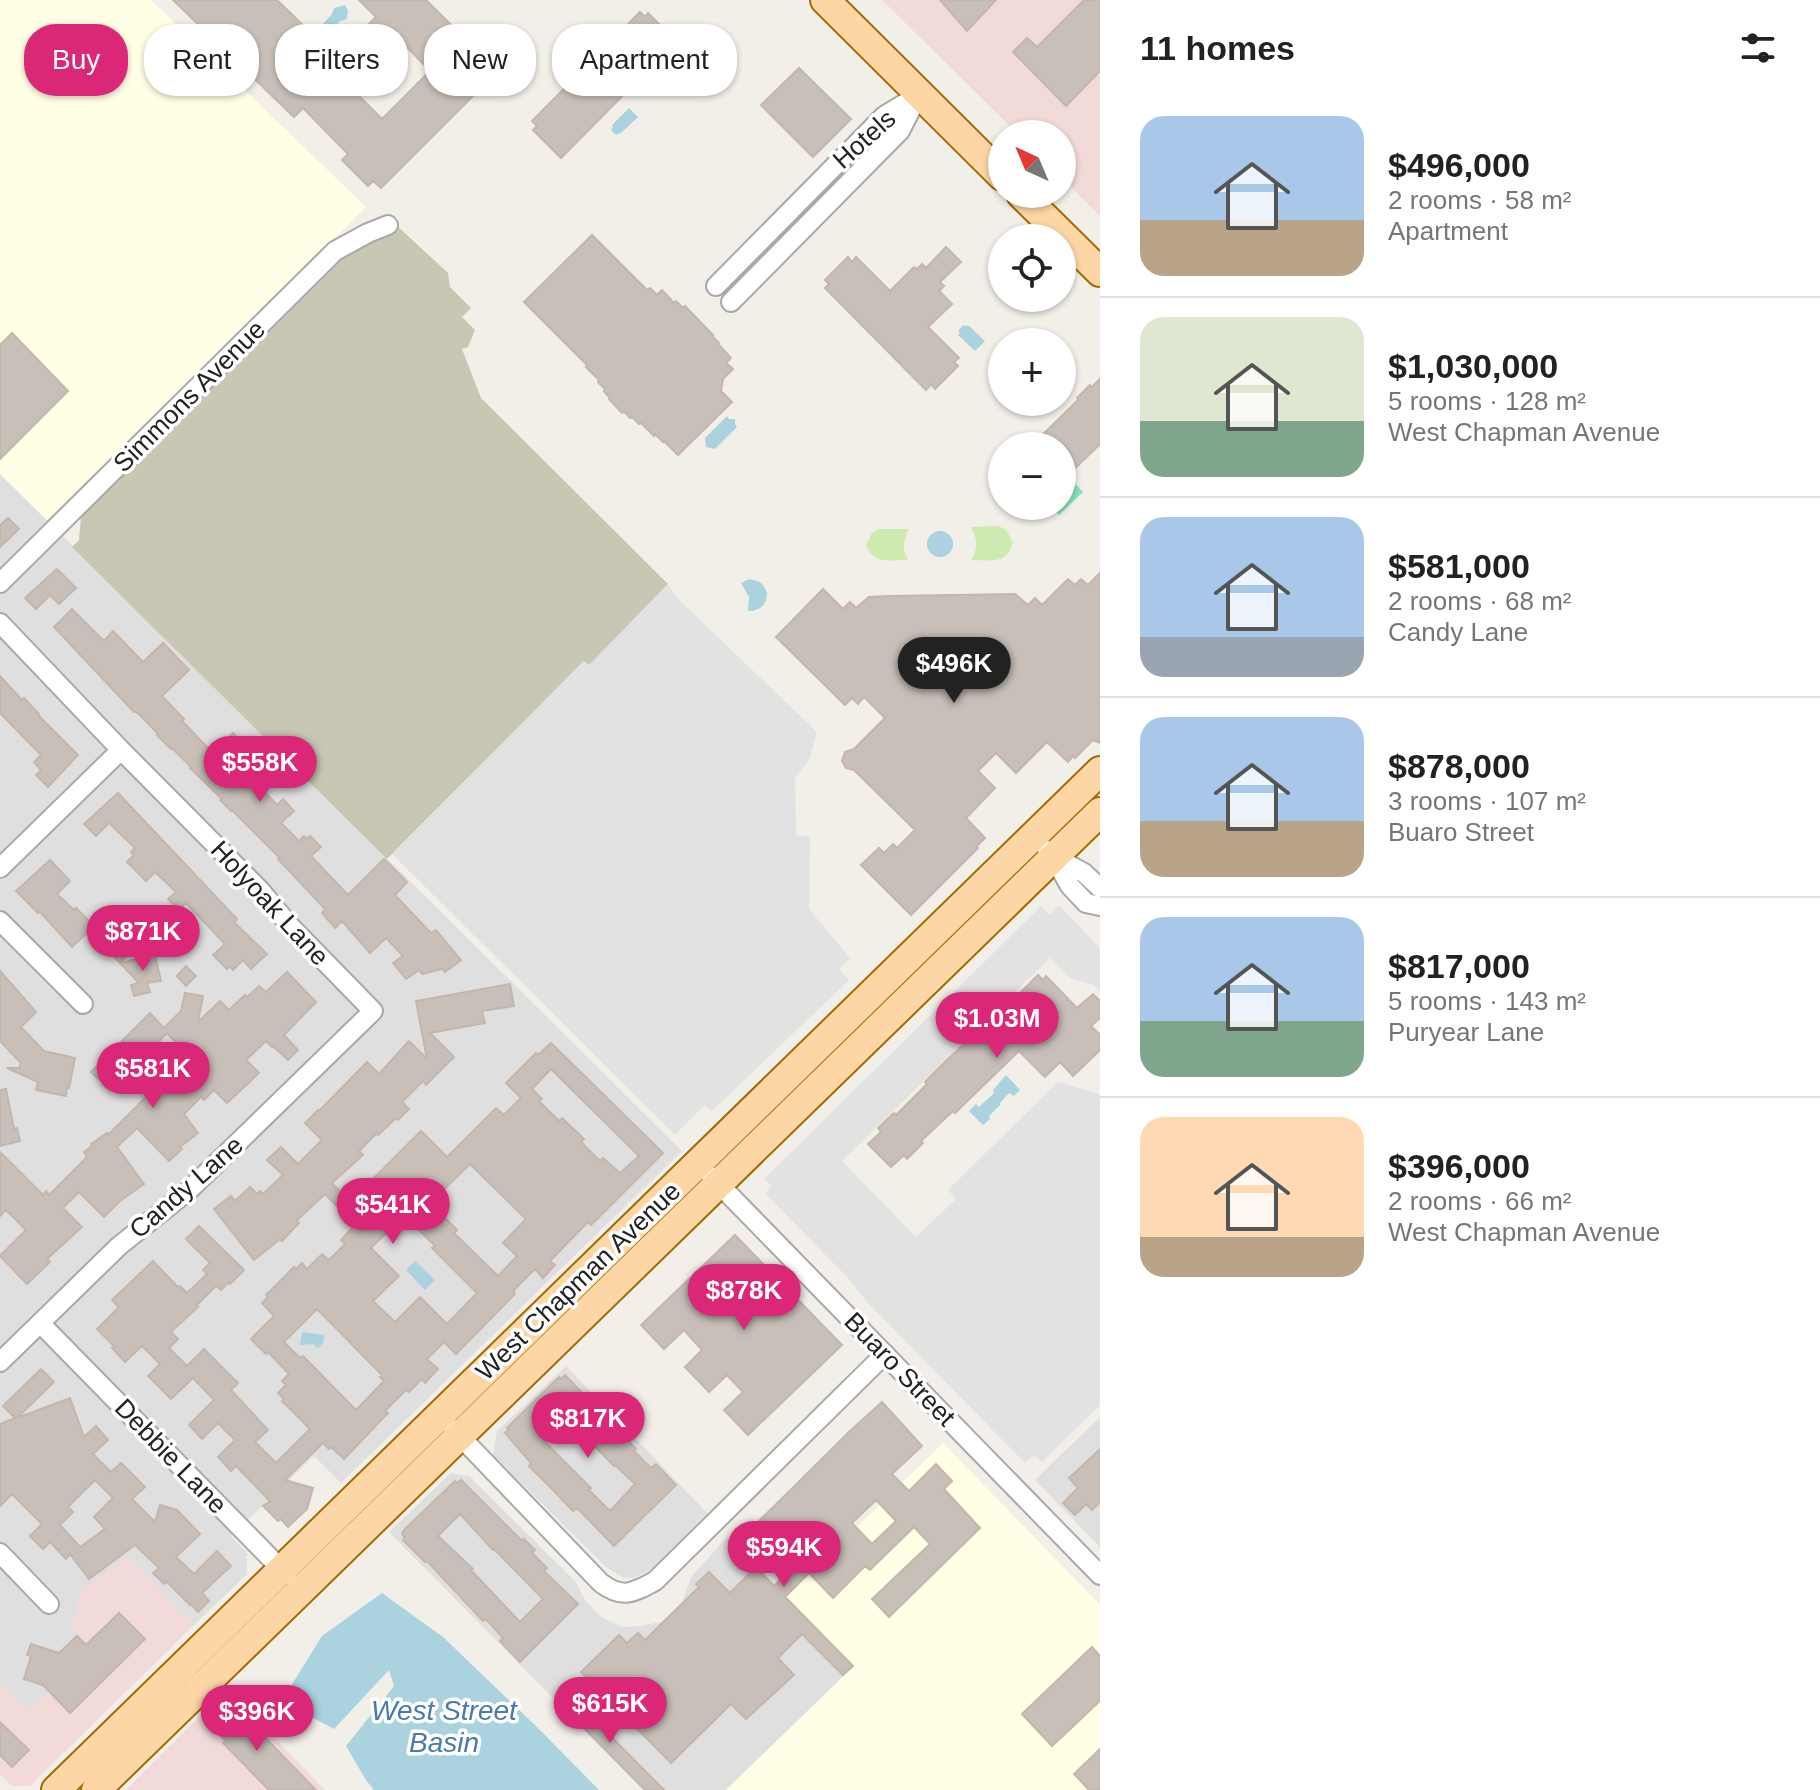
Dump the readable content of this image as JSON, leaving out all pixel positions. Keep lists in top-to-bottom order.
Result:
{
  "streets": {
    "main road": ["West Chapman Avenue"],
    "street": [
      "Hotels",
      "Simmons Avenue",
      "Holyoak Lane",
      "Candy Lane",
      "Buaro Street",
      "Debbie Lane"
    ]
  },
  "crossings": [
    ["Holyoak Lane", "Candy Lane"],
    ["Candy Lane", "Debbie Lane"],
    ["West Chapman Avenue", "Buaro Street"],
    ["West Chapman Avenue", "Debbie Lane"]
  ],
  "water": ["West Street Basin"],
  "north": "top left",
  "page": {
    "heading": "11 homes",
    "chip": [
      "Buy",
      "Rent",
      "Filters",
      "New",
      "Apartment"
    ],
    "list": [
      {
        "name": "$496,000",
        "note": "2 rooms · 58 m² · Apartment"
      },
      {
        "name": "$1,030,000",
        "note": "5 rooms · 128 m² · West Chapman Avenue"
      },
      {
        "name": "$581,000",
        "note": "2 rooms · 68 m² · Candy Lane"
      },
      {
        "name": "$878,000",
        "note": "3 rooms · 107 m² · Buaro Street"
      },
      {
        "name": "$817,000",
        "note": "5 rooms · 143 m² · Puryear Lane"
      },
      {
        "name": "$396,000",
        "note": "2 rooms · 66 m² · West Chapman Avenue"
      }
    ],
    "map_buttons": ["+", "−"],
    "price": [
      "$496K",
      "$558K",
      "$871K",
      "$1.03M",
      "$581K",
      "$541K",
      "$878K",
      "$817K",
      "$594K",
      "$615K",
      "$396K"
    ]
  }
}
